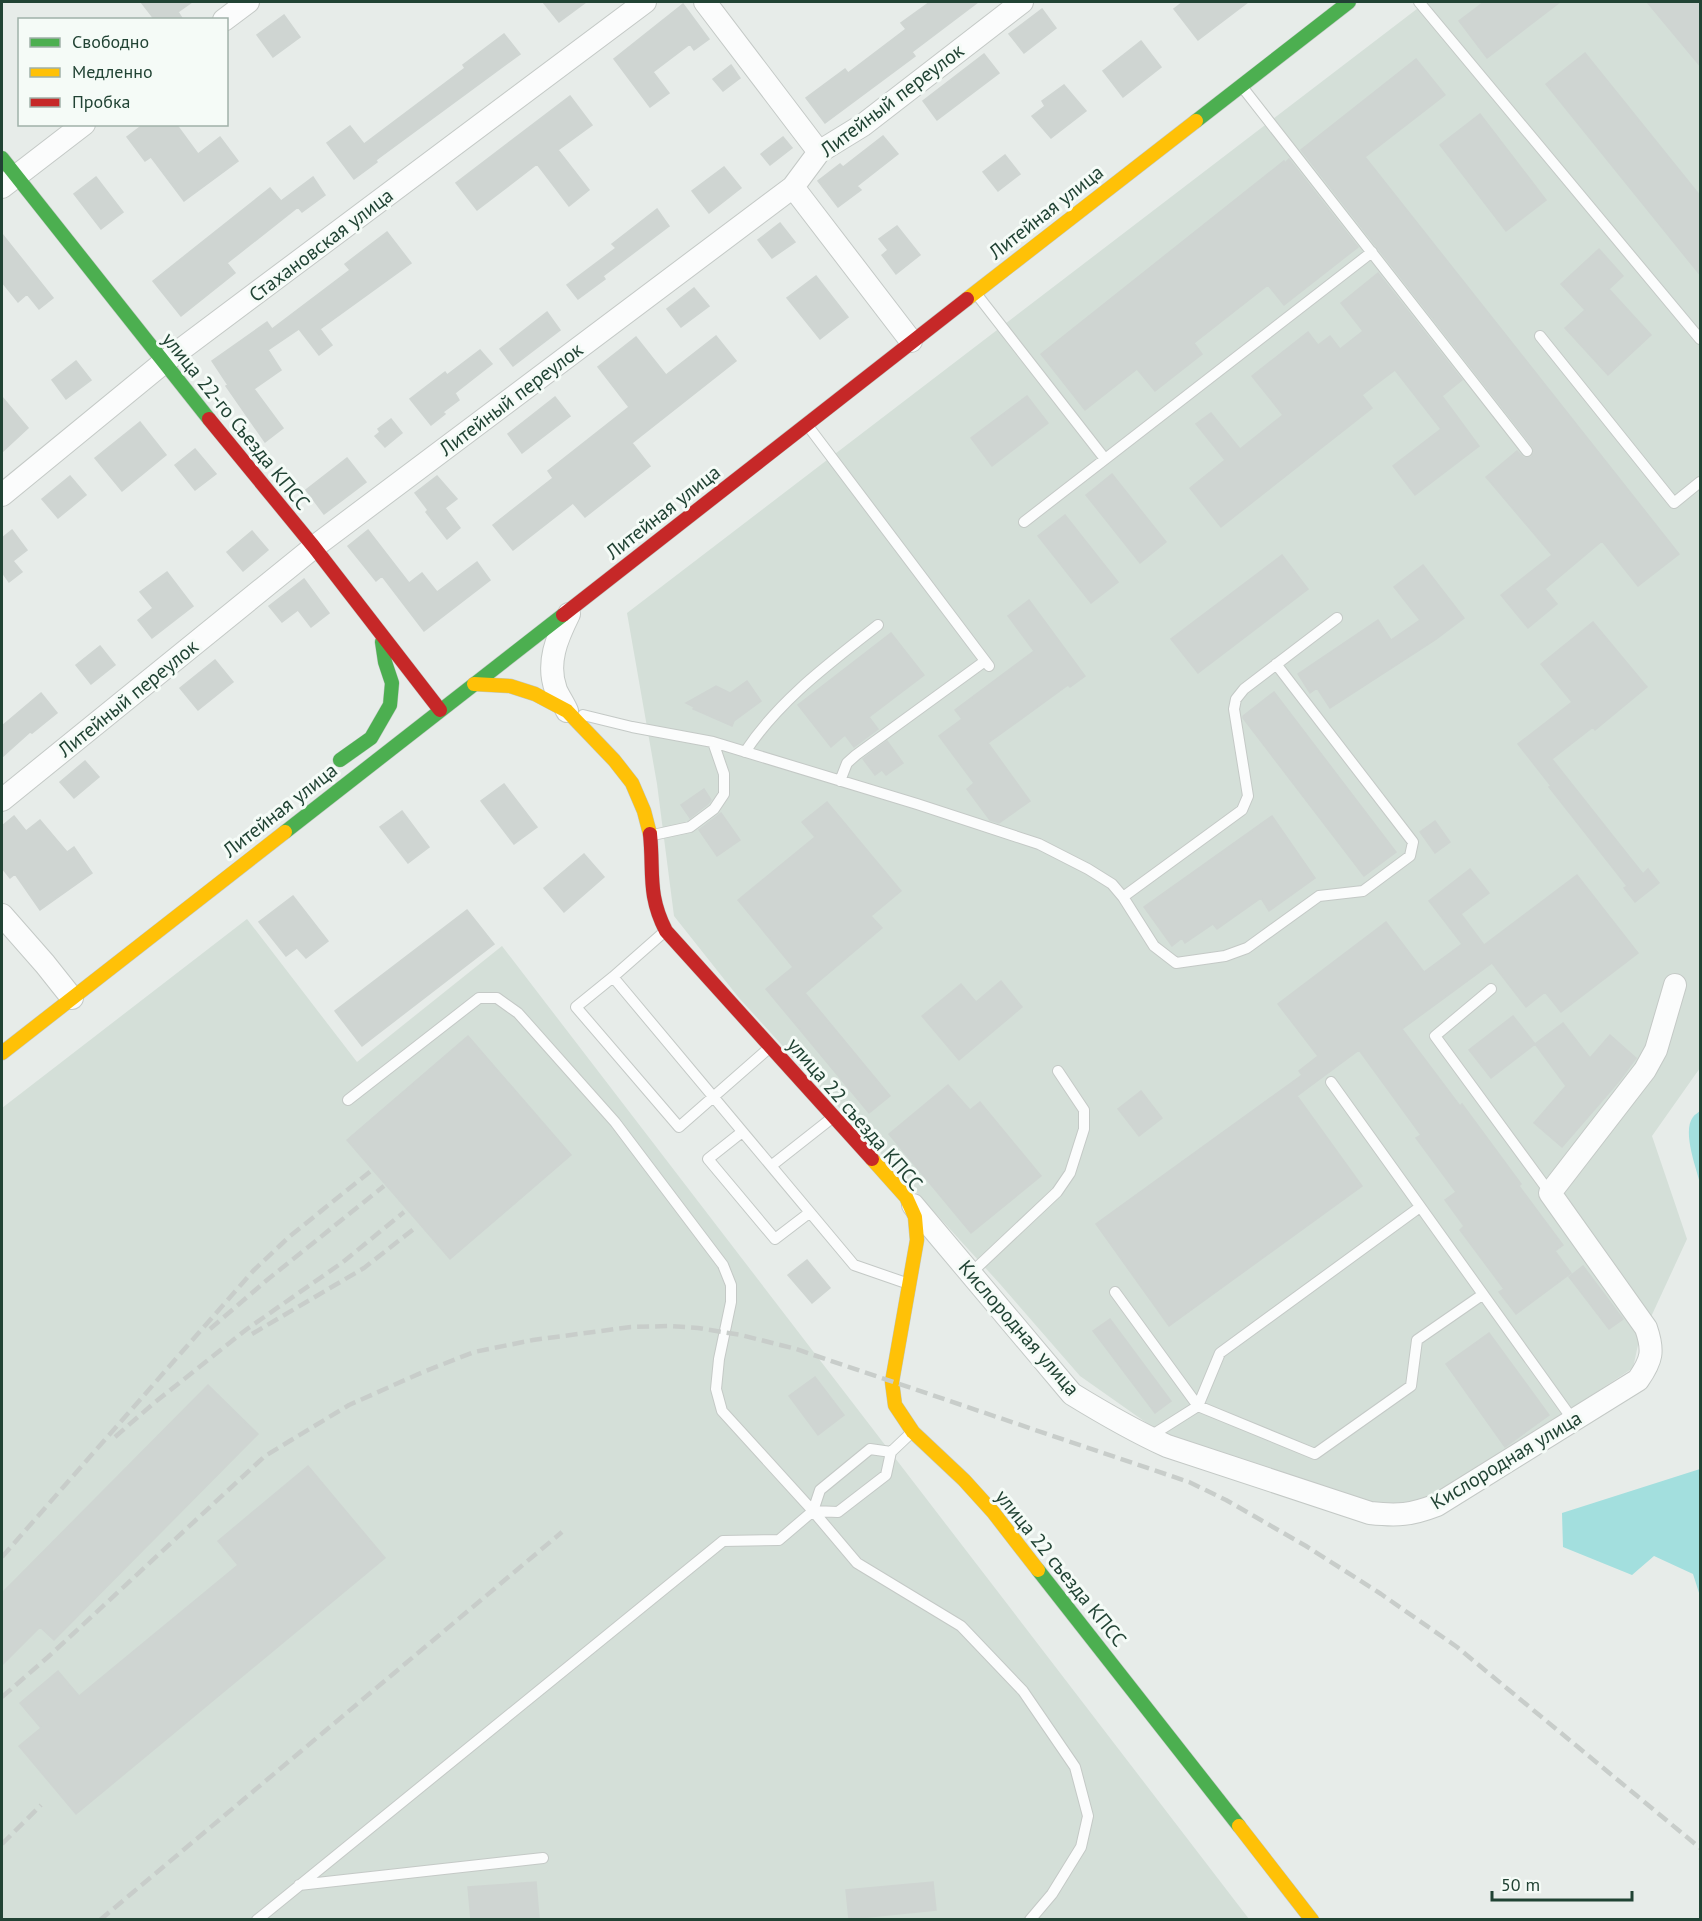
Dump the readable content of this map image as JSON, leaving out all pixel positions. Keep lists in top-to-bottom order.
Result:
{
  "streets": {
    "main road": ["Литейная улица", "улица 22-го Съезда КПСС", "улица 22 съезда КПСС"],
    "street": ["Литейный переулок", "Стахановская улица", "Кислородная улица"]
  },
  "crossings": [
    ["Литейный переулок", "улица 22-го Съезда КПСС"],
    ["Литейная улица", "улица 22-го Съезда КПСС"],
    ["Литейная улица", "улица 22 съезда КПСС"],
    ["Стахановская улица", "улица 22-го Съезда КПСС"],
    ["улица 22 съезда КПСС", "Кислородная улица"]
  ],
  "legend": ["Свободно", "Медленно", "Пробка"],
  "scale_bar": "50 m"
}
